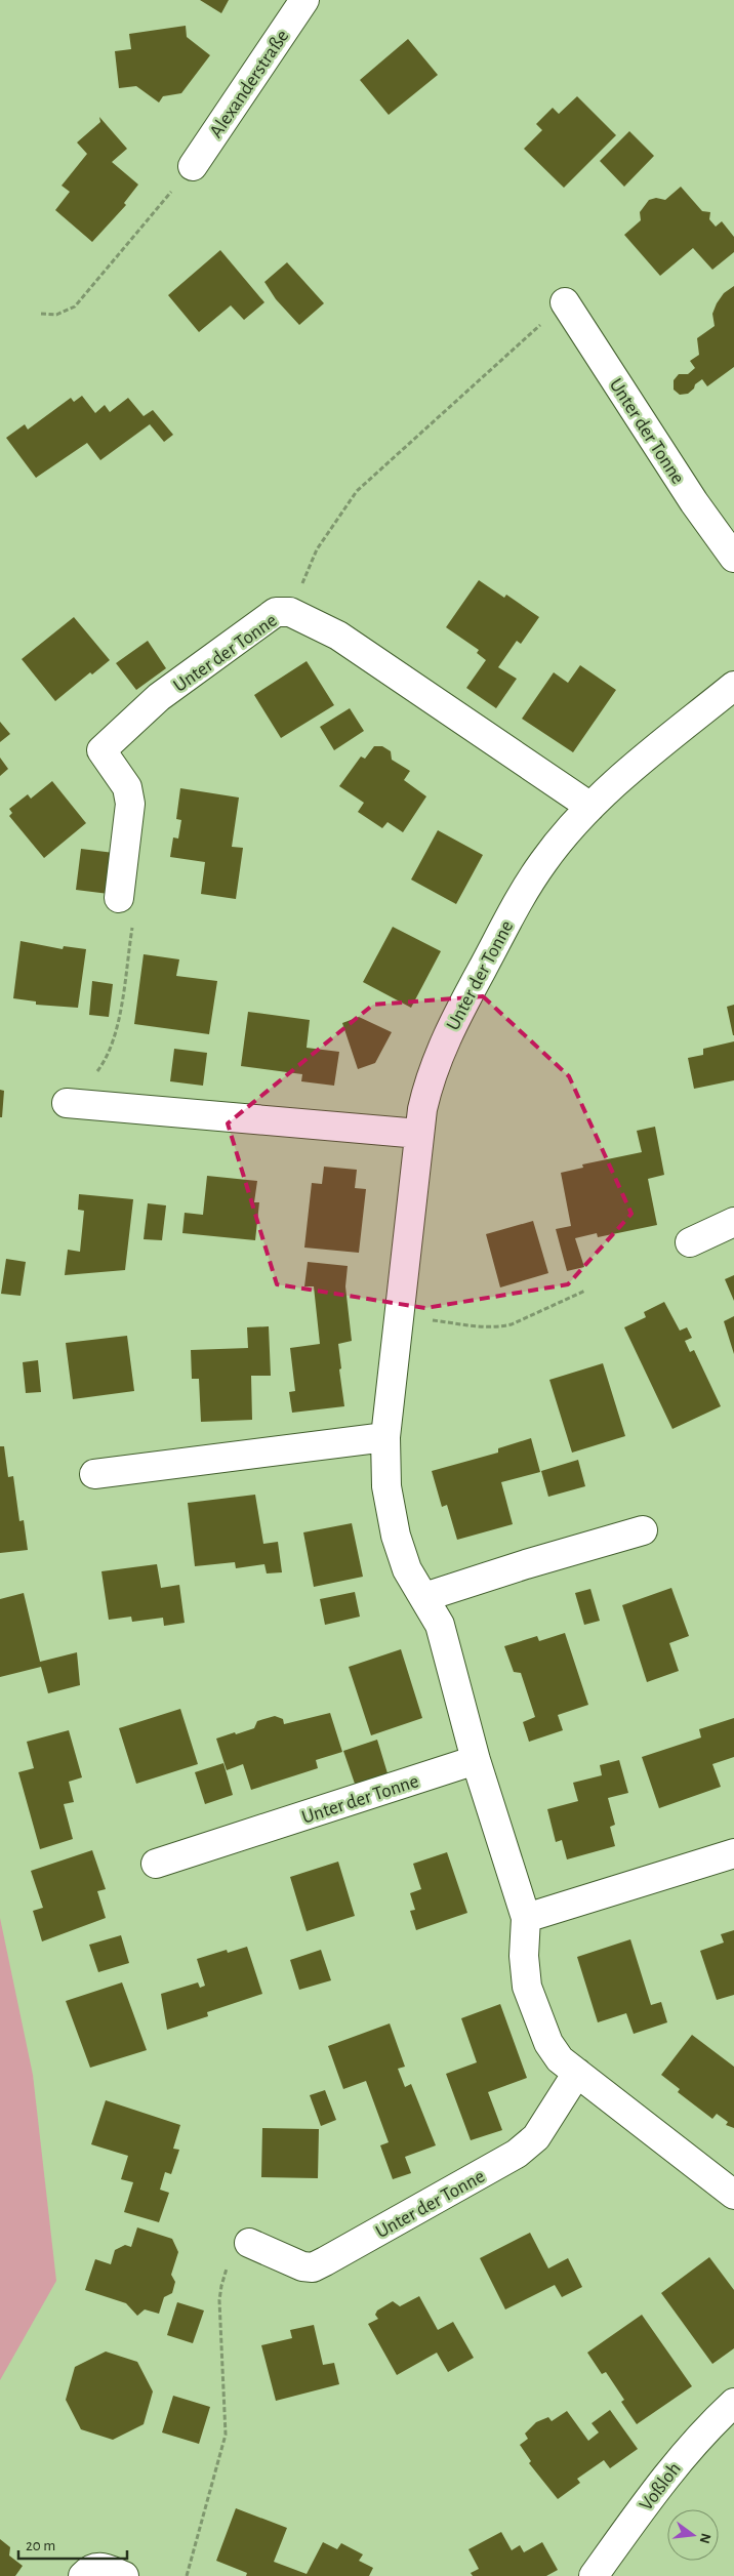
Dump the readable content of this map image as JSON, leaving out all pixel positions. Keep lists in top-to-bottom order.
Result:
{
  "streets": {
    "street": ["Alexanderstraße", "Unter der Tonne", "Voßloh"]
  },
  "scale_bar": "20 m",
  "north": "right"
}
